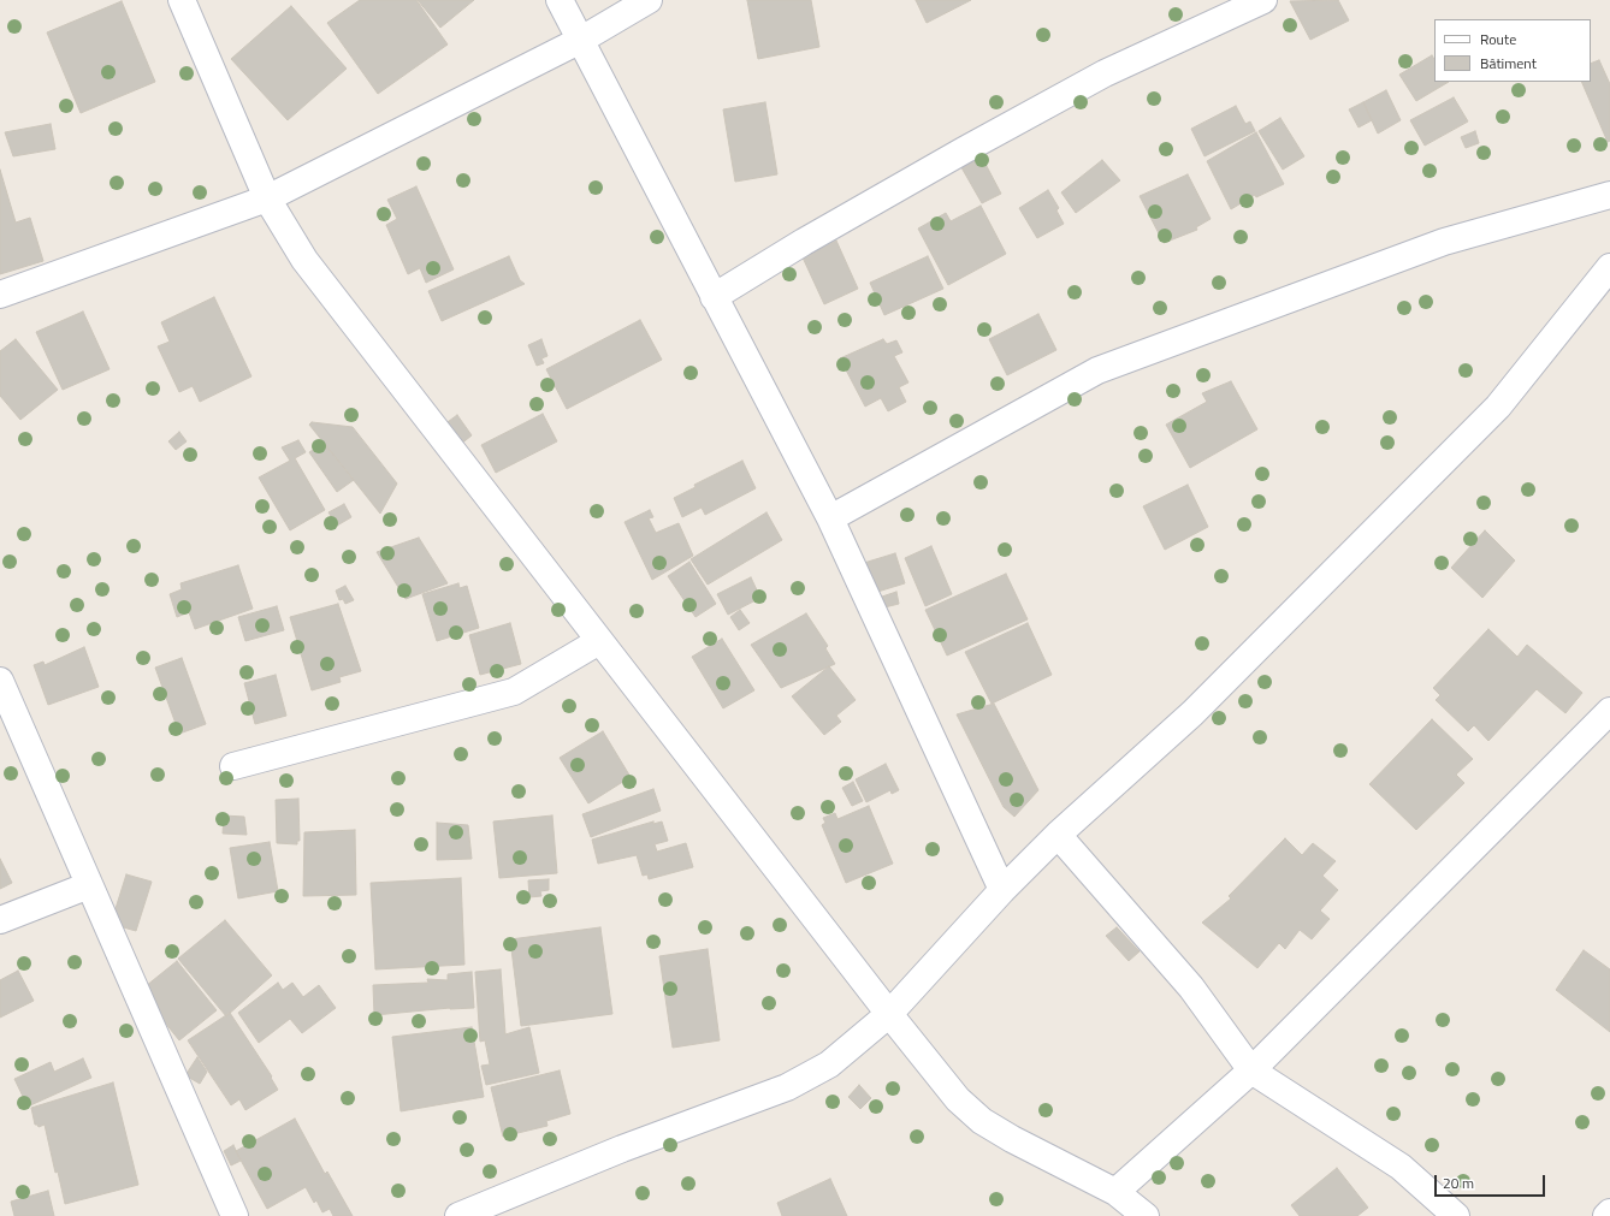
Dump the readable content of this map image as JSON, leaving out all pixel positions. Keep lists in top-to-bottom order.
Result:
{
  "legend": ["Route", "Bâtiment"],
  "scale_bar": "20 m"
}
